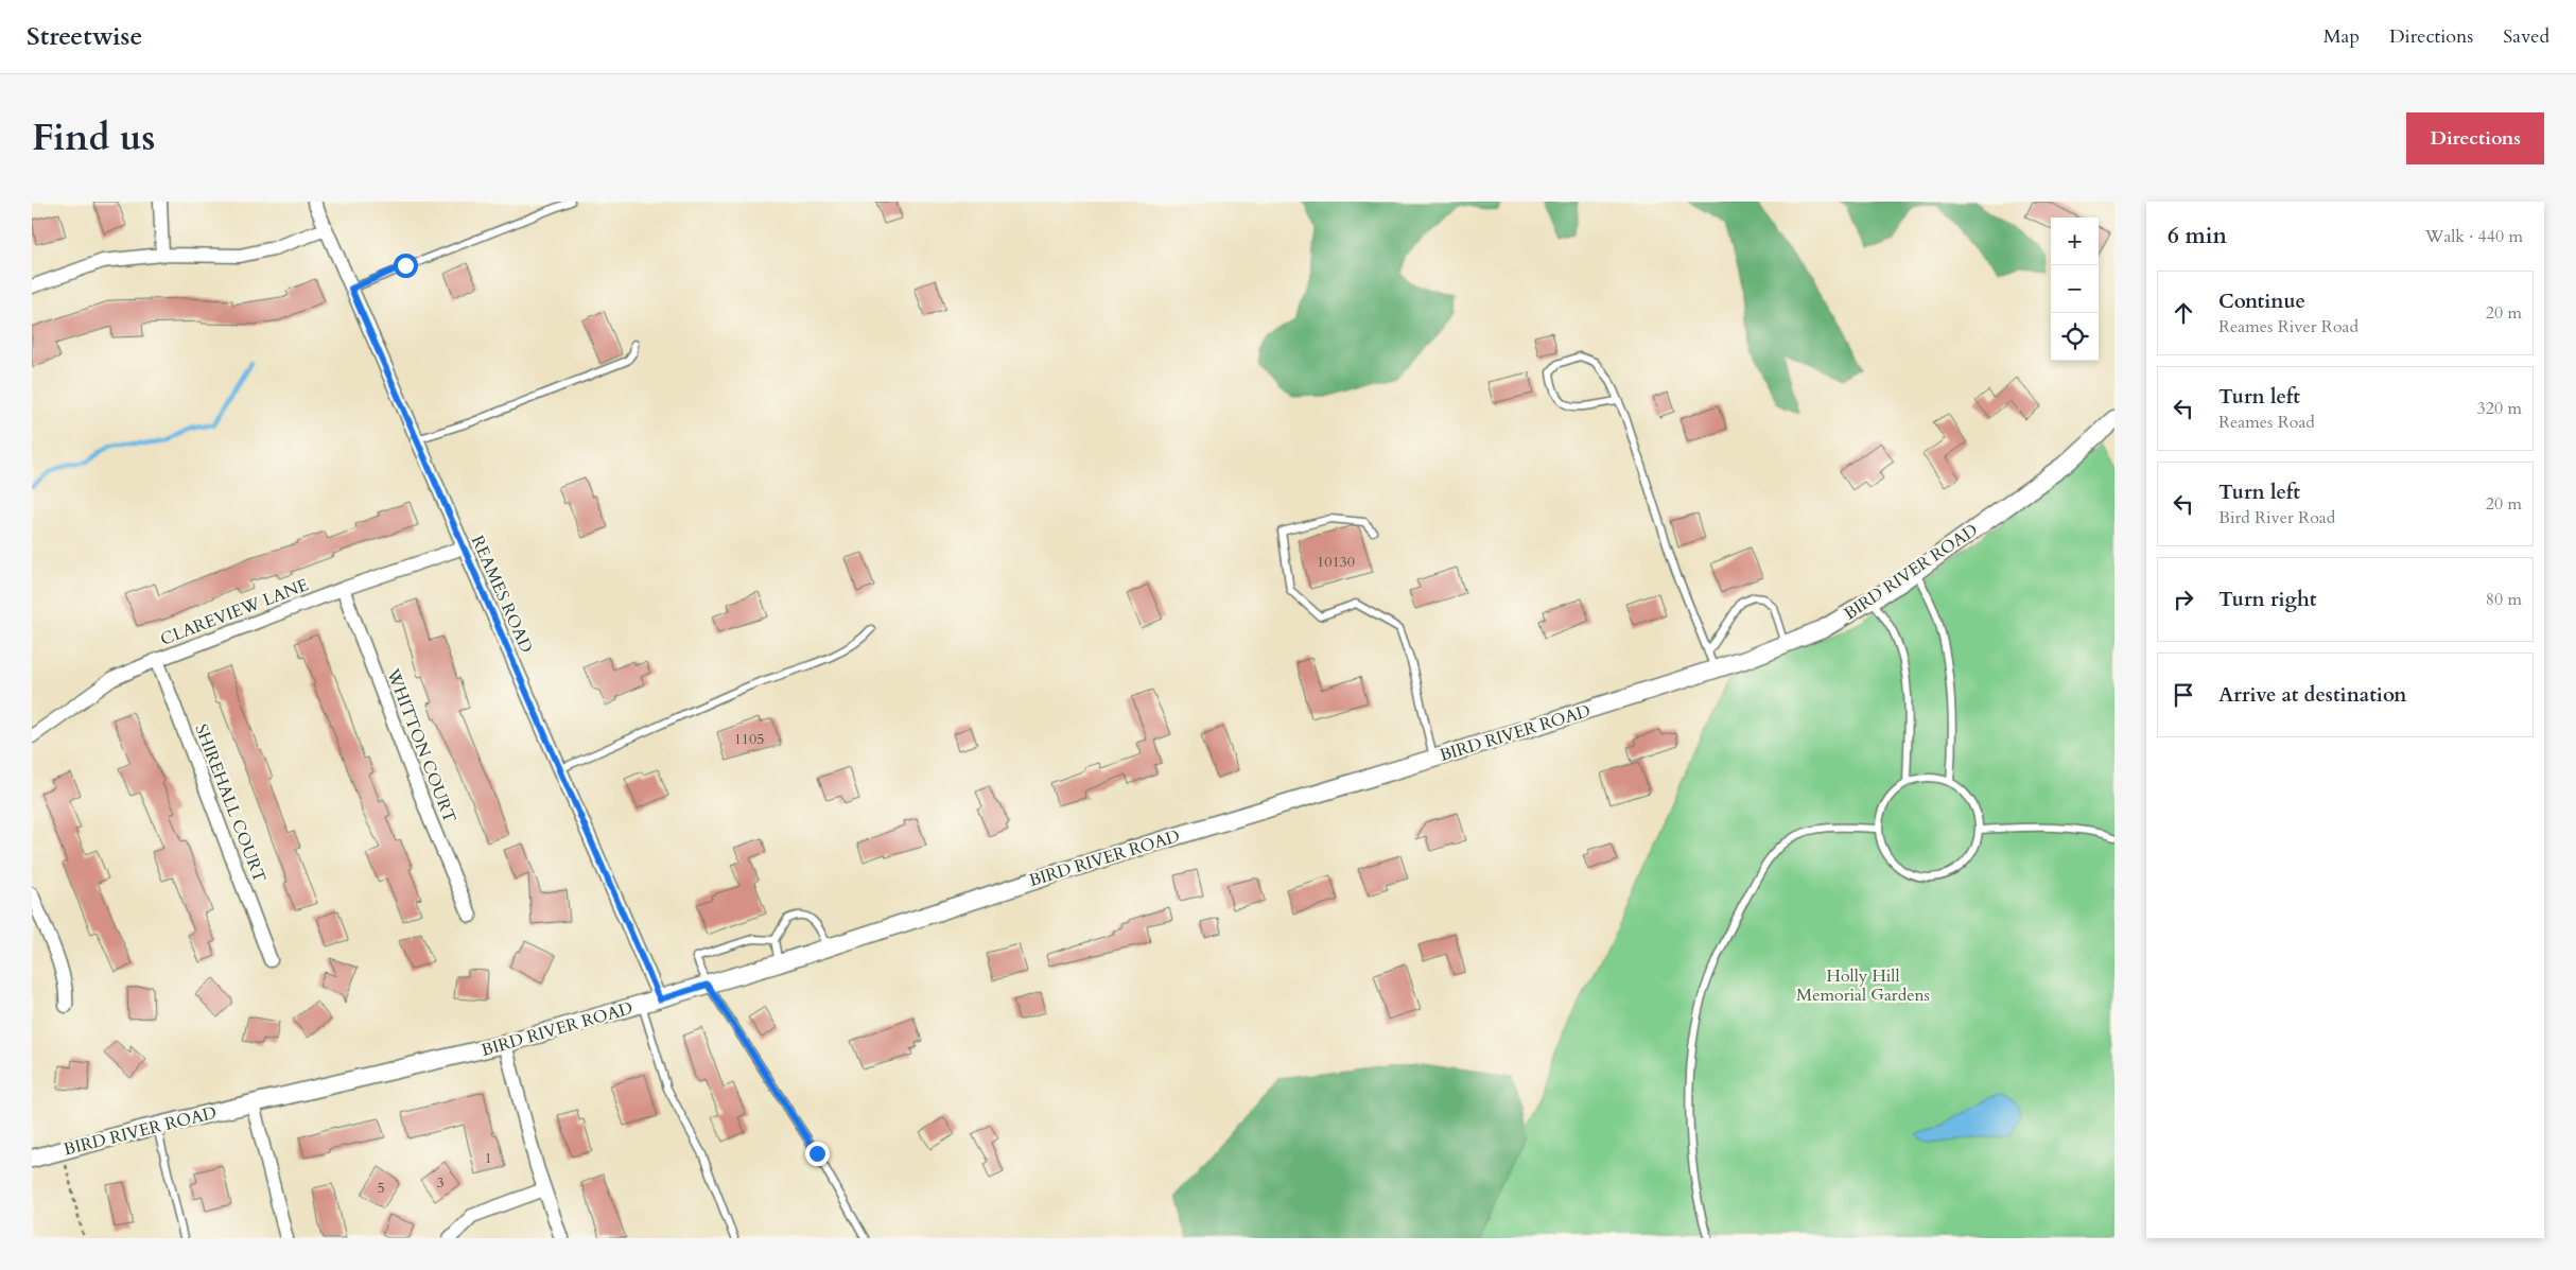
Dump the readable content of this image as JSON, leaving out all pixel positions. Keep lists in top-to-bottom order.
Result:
{
  "streets": {
    "street": [
      "BIRD RIVER ROAD",
      "REAMES ROAD",
      "CLAREVIEW LANE",
      "WHITTON COURT",
      "SHIREHALL COURT"
    ]
  },
  "crossings": [
    ["BIRD RIVER ROAD", "REAMES ROAD"],
    ["REAMES ROAD", "CLAREVIEW LANE"],
    ["CLAREVIEW LANE", "WHITTON COURT"],
    ["CLAREVIEW LANE", "SHIREHALL COURT"]
  ],
  "parks": ["Holly Hill Memorial Gardens"],
  "house_numbers": [
    "10130",
    "1105",
    "1",
    "3",
    "5"
  ],
  "page": {
    "header": "Streetwise",
    "nav": ["Map", "Directions", "Saved"],
    "title": "Find us",
    "buttons": "Directions",
    "heading": ["6 min", "Walk · 440 m"],
    "map_buttons": ["+", "−"],
    "list": [
      ["Continue", "Reames River Road", "20 m"],
      ["Turn left", "Reames Road", "320 m"],
      ["Turn left", "Bird River Road", "20 m"],
      ["Turn right", "80 m"],
      "Arrive at destination"
    ]
  }
}
